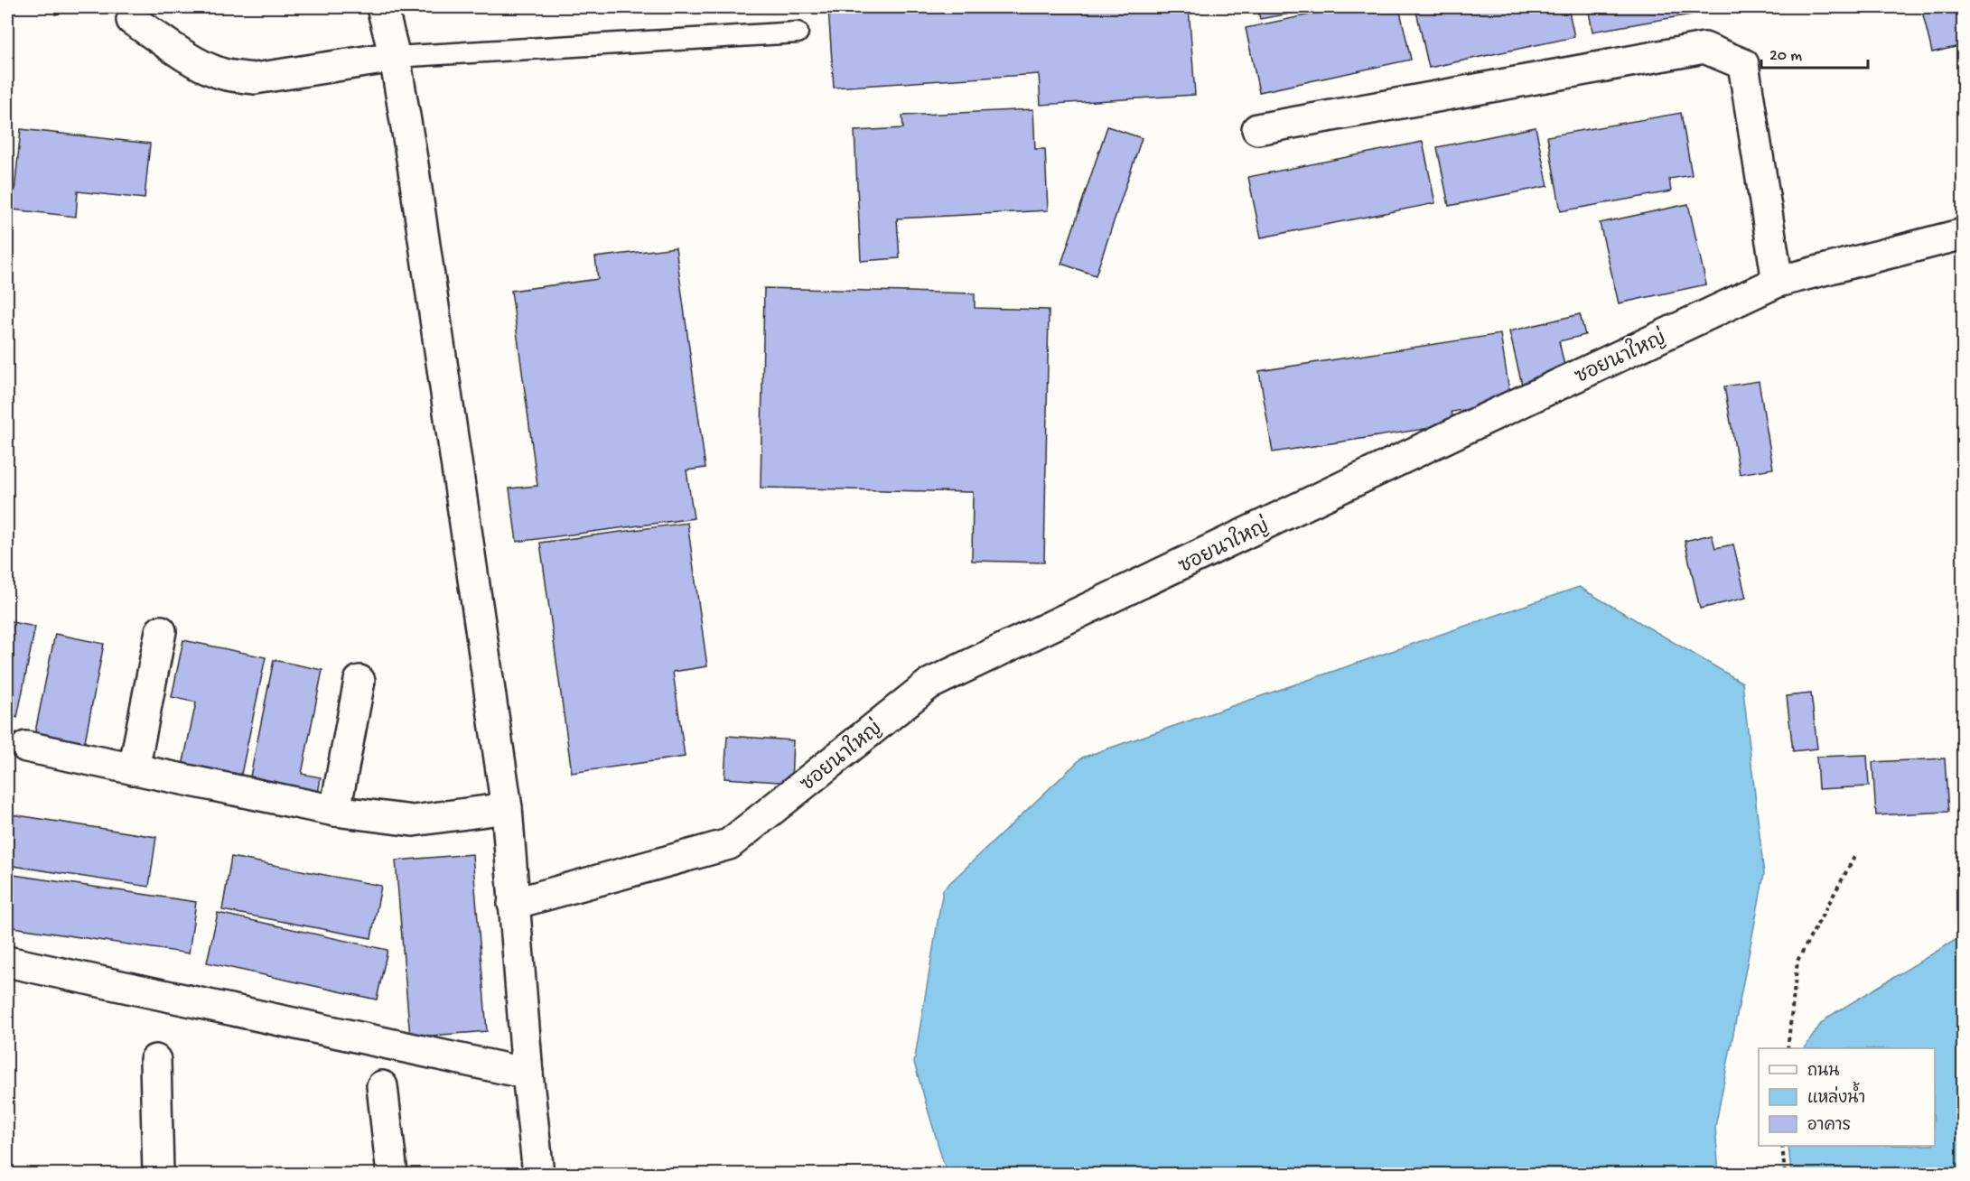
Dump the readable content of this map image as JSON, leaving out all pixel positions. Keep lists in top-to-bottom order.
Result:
{
  "streets": {
    "street": ["ซอยนาใหญ่"]
  },
  "legend": ["ถนน", "แหล่งน้ำ", "อาคาร"],
  "scale_bar": "20 m"
}
